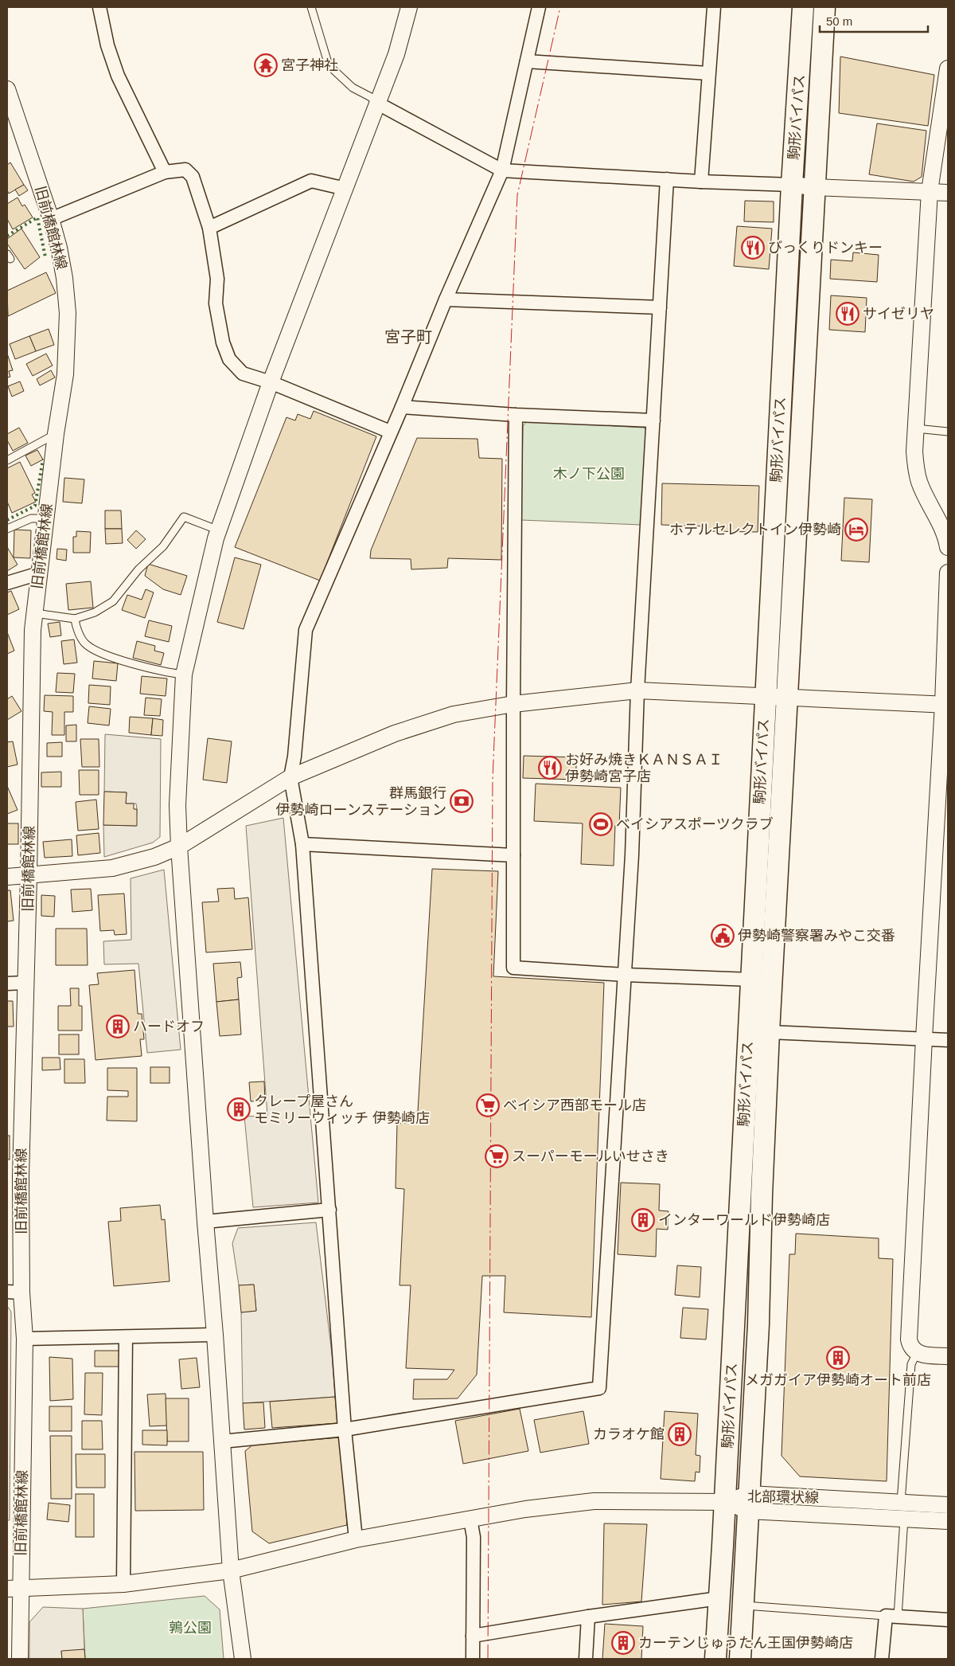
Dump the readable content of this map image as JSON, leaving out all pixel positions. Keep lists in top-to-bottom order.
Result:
{
  "streets": {
    "main road": ["駒形バイパス"],
    "street": ["旧前橋館林線", "北部環状線"]
  },
  "crossings": [
    ["駒形バイパス", "北部環状線"],
    ["旧前橋館林線", "北部環状線"]
  ],
  "districts": ["宮子町"],
  "parks": ["木ノ下公園", "鶉公園"],
  "places": {
    "temple": ["宮子神社"],
    "restaurant": ["びっくりドンキー", "サイゼリヤ", "お好み焼きＫＡＮＳＡＩ 伊勢崎宮子店"],
    "hotel": ["ホテルセレクトイン伊勢崎"],
    "bank": ["群馬銀行 伊勢崎ローンステーション"],
    "sports": ["ベイシアスポーツクラブ"],
    "public building": ["伊勢崎警察署みやこ交番"],
    "building": [
      "ハードオフ",
      "クレープ屋さん モミリーウィッチ 伊勢崎店",
      "インターワールド伊勢崎店",
      "メガガイア伊勢崎オート前店",
      "カラオケ館",
      "カーテンじゅうたん王国伊勢崎店"
    ],
    "supermarket": ["ベイシア西部モール店", "スーパーモールいせさき"]
  },
  "scale_bar": "50 m"
}
